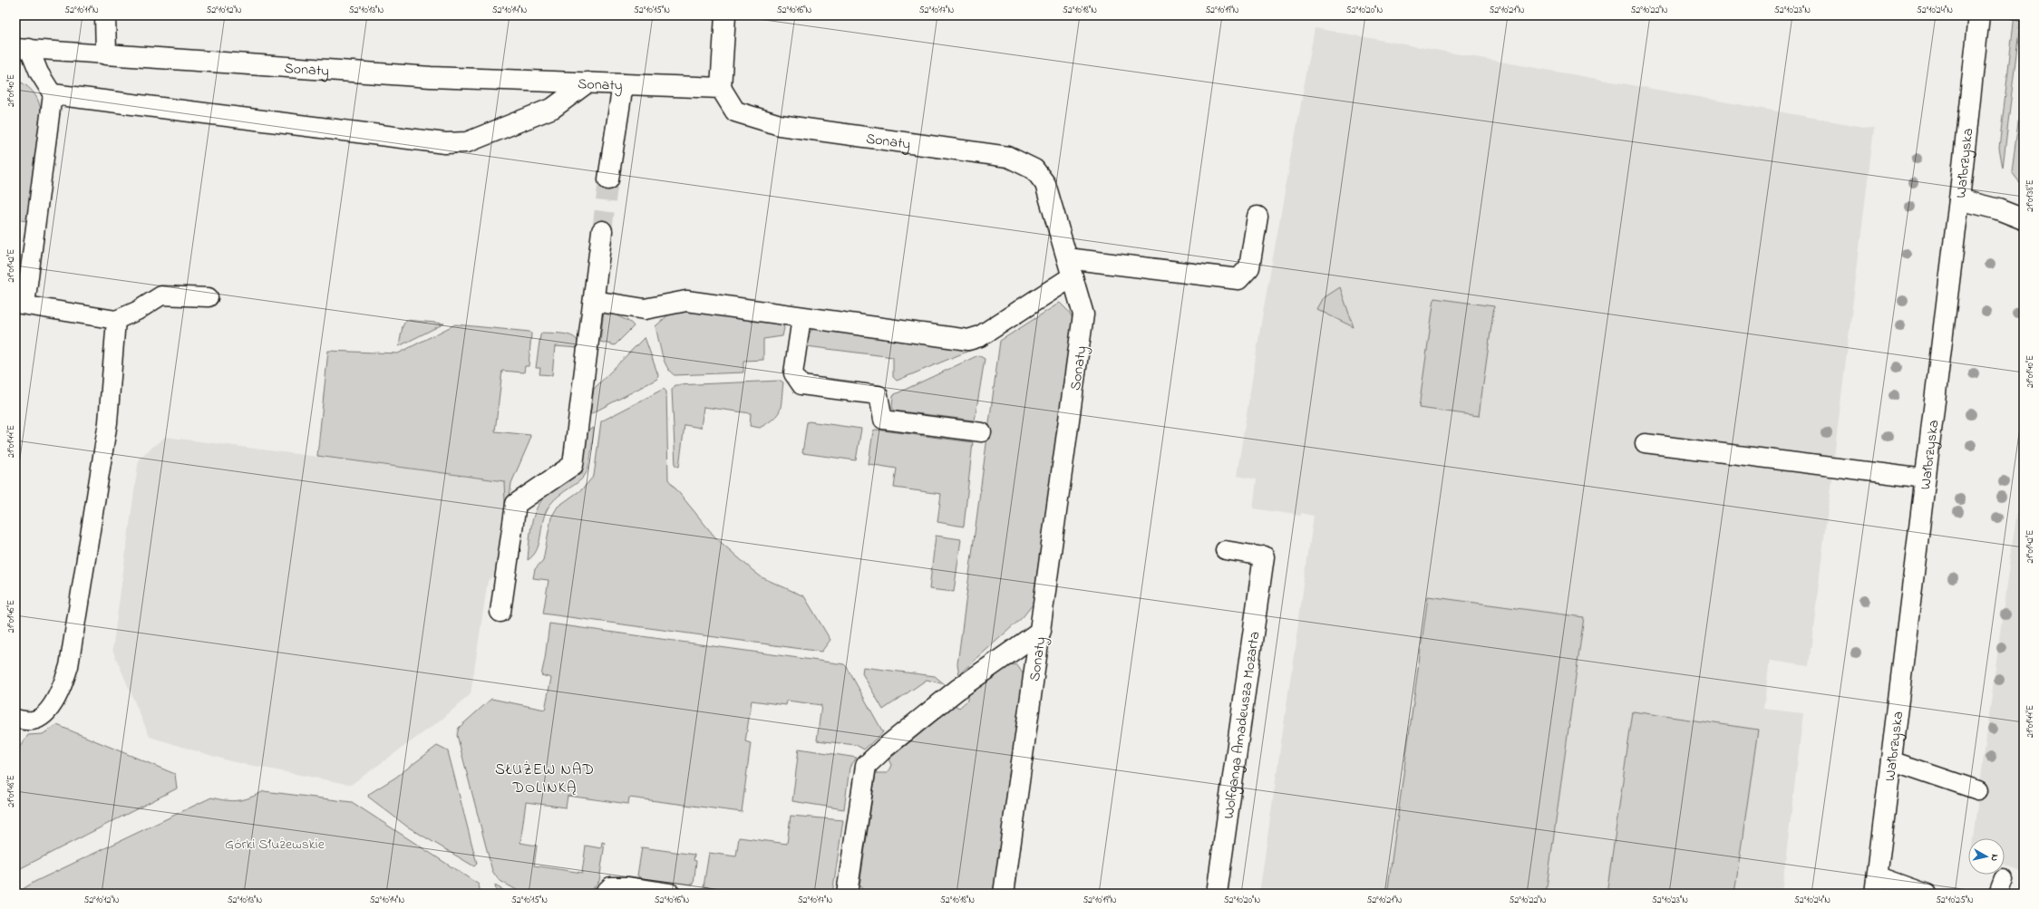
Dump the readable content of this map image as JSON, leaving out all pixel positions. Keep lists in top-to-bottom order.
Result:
{
  "streets": {
    "street": ["Sonaty", "Wałbrzyska", "Wolfganga Amadeusza Mozarta"]
  },
  "districts": ["SŁUŻEW NAD DOLINKĄ"],
  "parks": ["Górki Służewskie"],
  "north": "right",
  "coordinates": [
    "52°10'11\"N",
    "52°10'12\"N",
    "52°10'13\"N",
    "52°10'14\"N",
    "52°10'15\"N",
    "52°10'16\"N",
    "52°10'17\"N",
    "52°10'18\"N",
    "52°10'19\"N",
    "52°10'20\"N",
    "52°10'21\"N",
    "52°10'22\"N",
    "52°10'23\"N",
    "52°10'24\"N",
    "21°01'40\"E",
    "21°01'38\"E",
    "21°01'42\"E",
    "21°01'44\"E",
    "21°01'46\"E",
    "21°01'48\"E",
    "52°10'25\"N"
  ]
}
